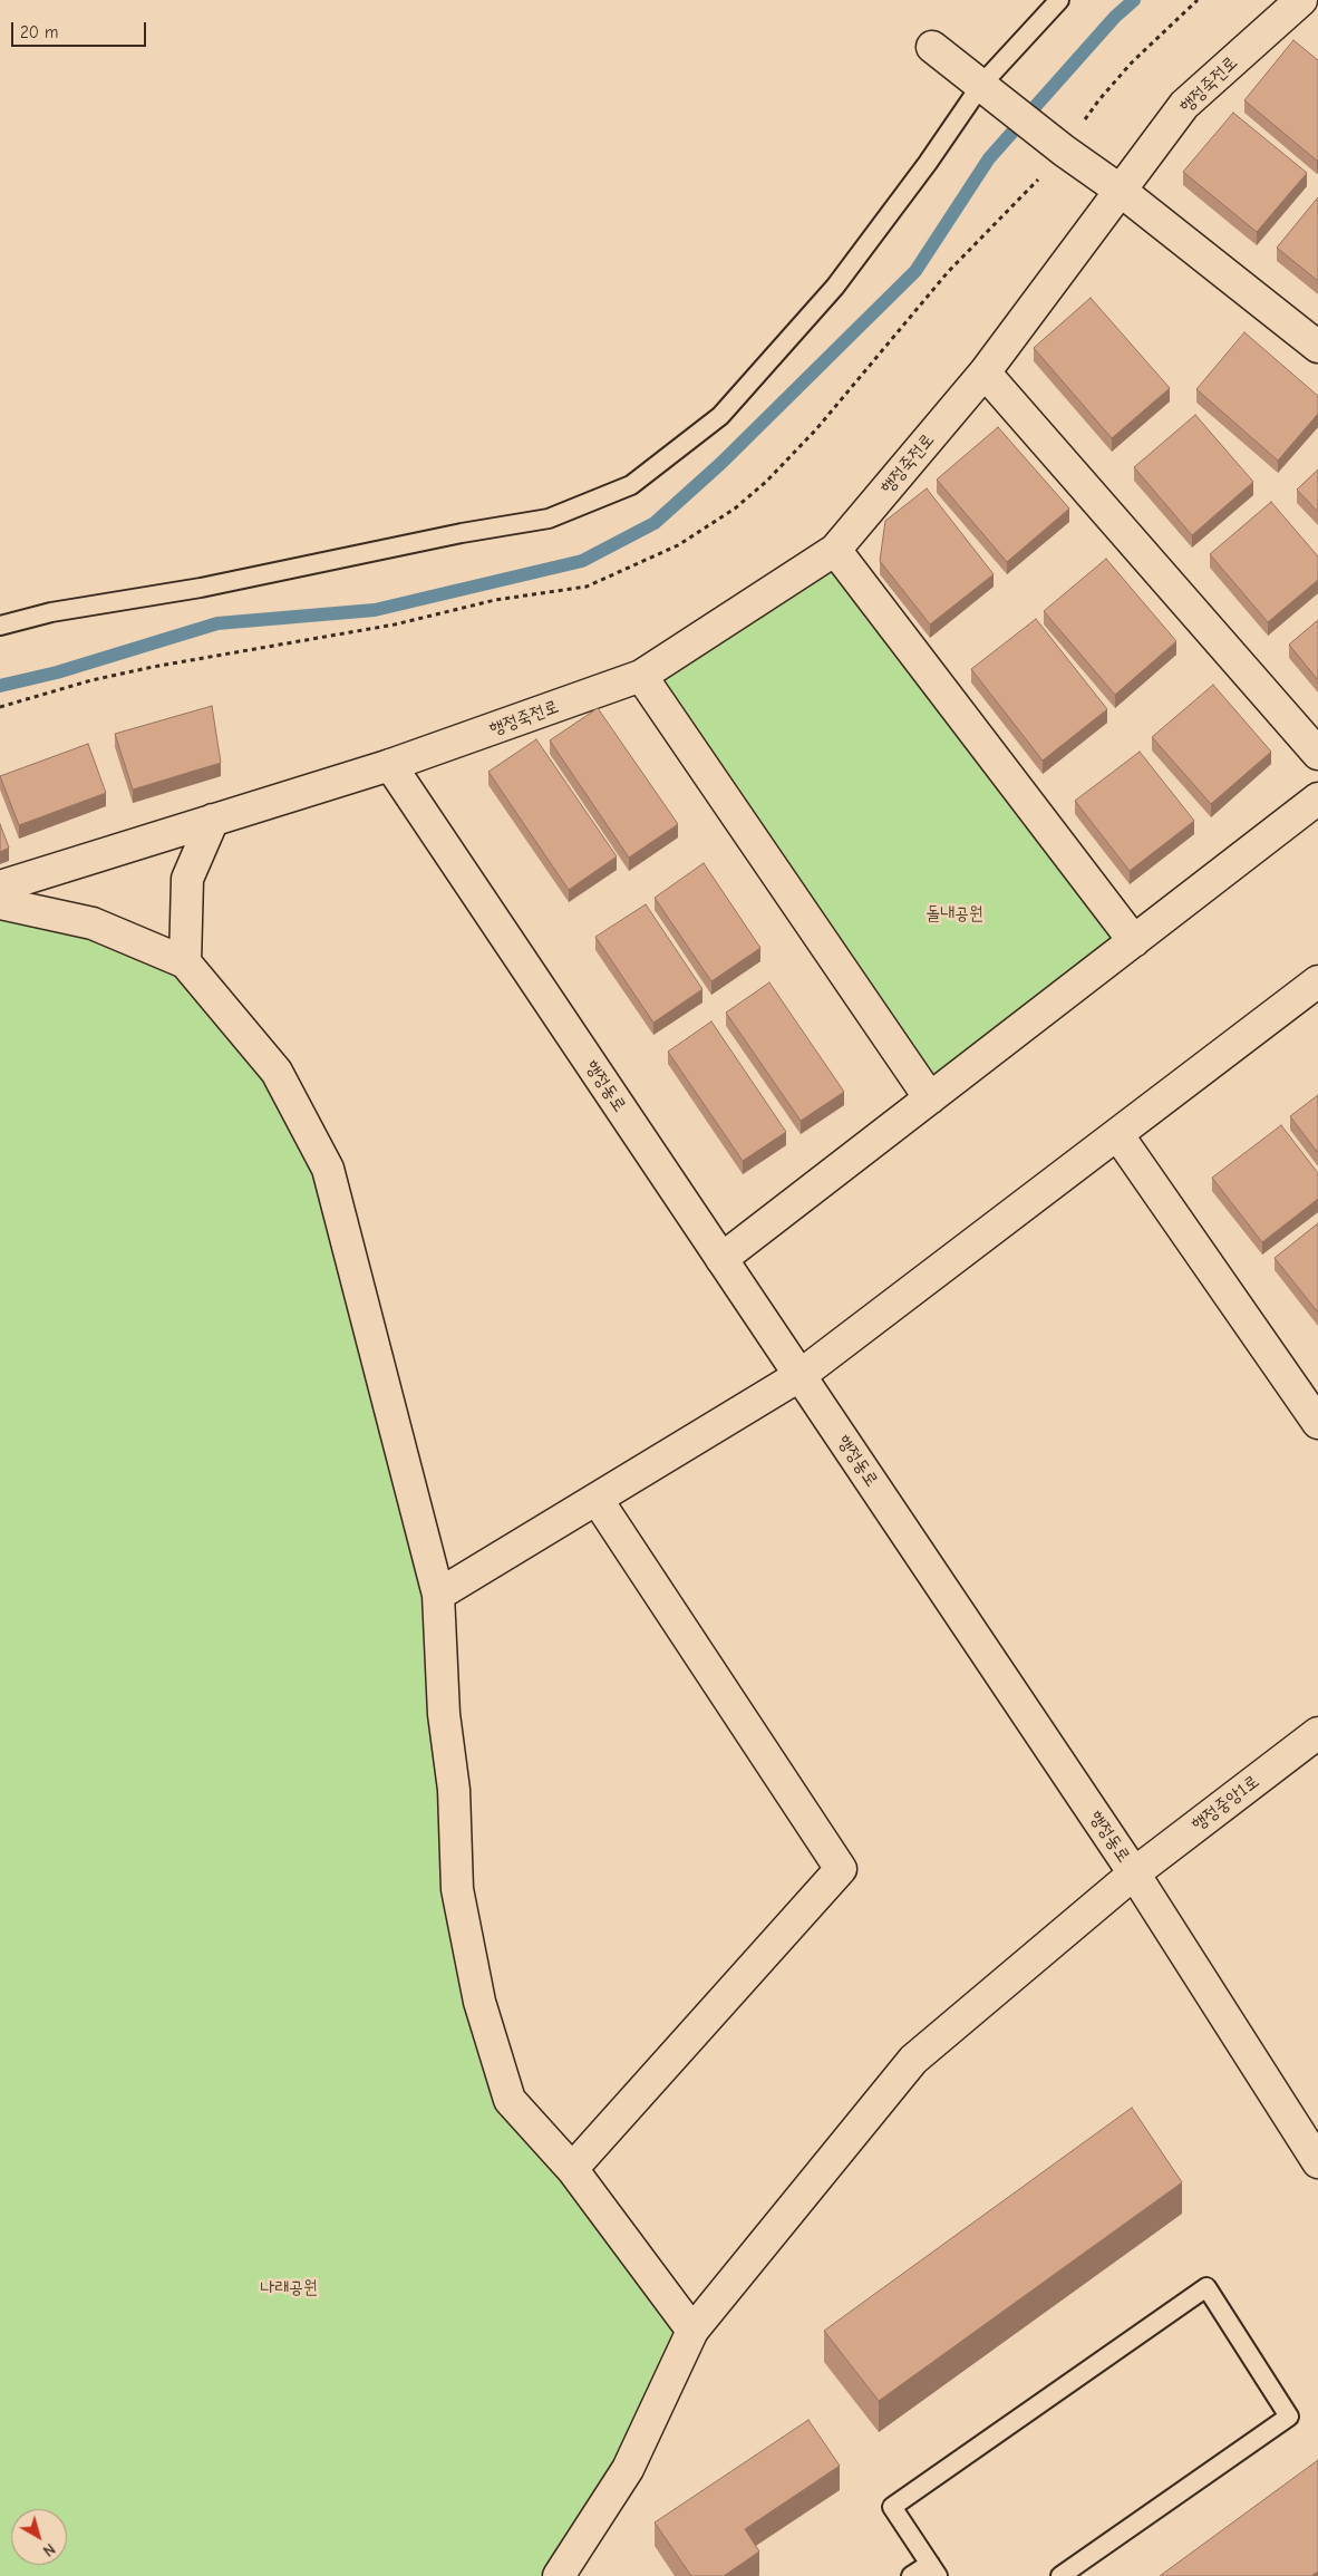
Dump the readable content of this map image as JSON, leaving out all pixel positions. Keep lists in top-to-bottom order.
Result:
{
  "streets": {
    "street": ["행정죽전로", "행정동로", "행정중앙1로"]
  },
  "crossings": [
    ["행정죽전로", "행정동로"],
    ["행정동로", "행정중앙1로"]
  ],
  "parks": ["돌내공원", "나래공원"],
  "scale_bar": "20 m",
  "north": "bottom right"
}
